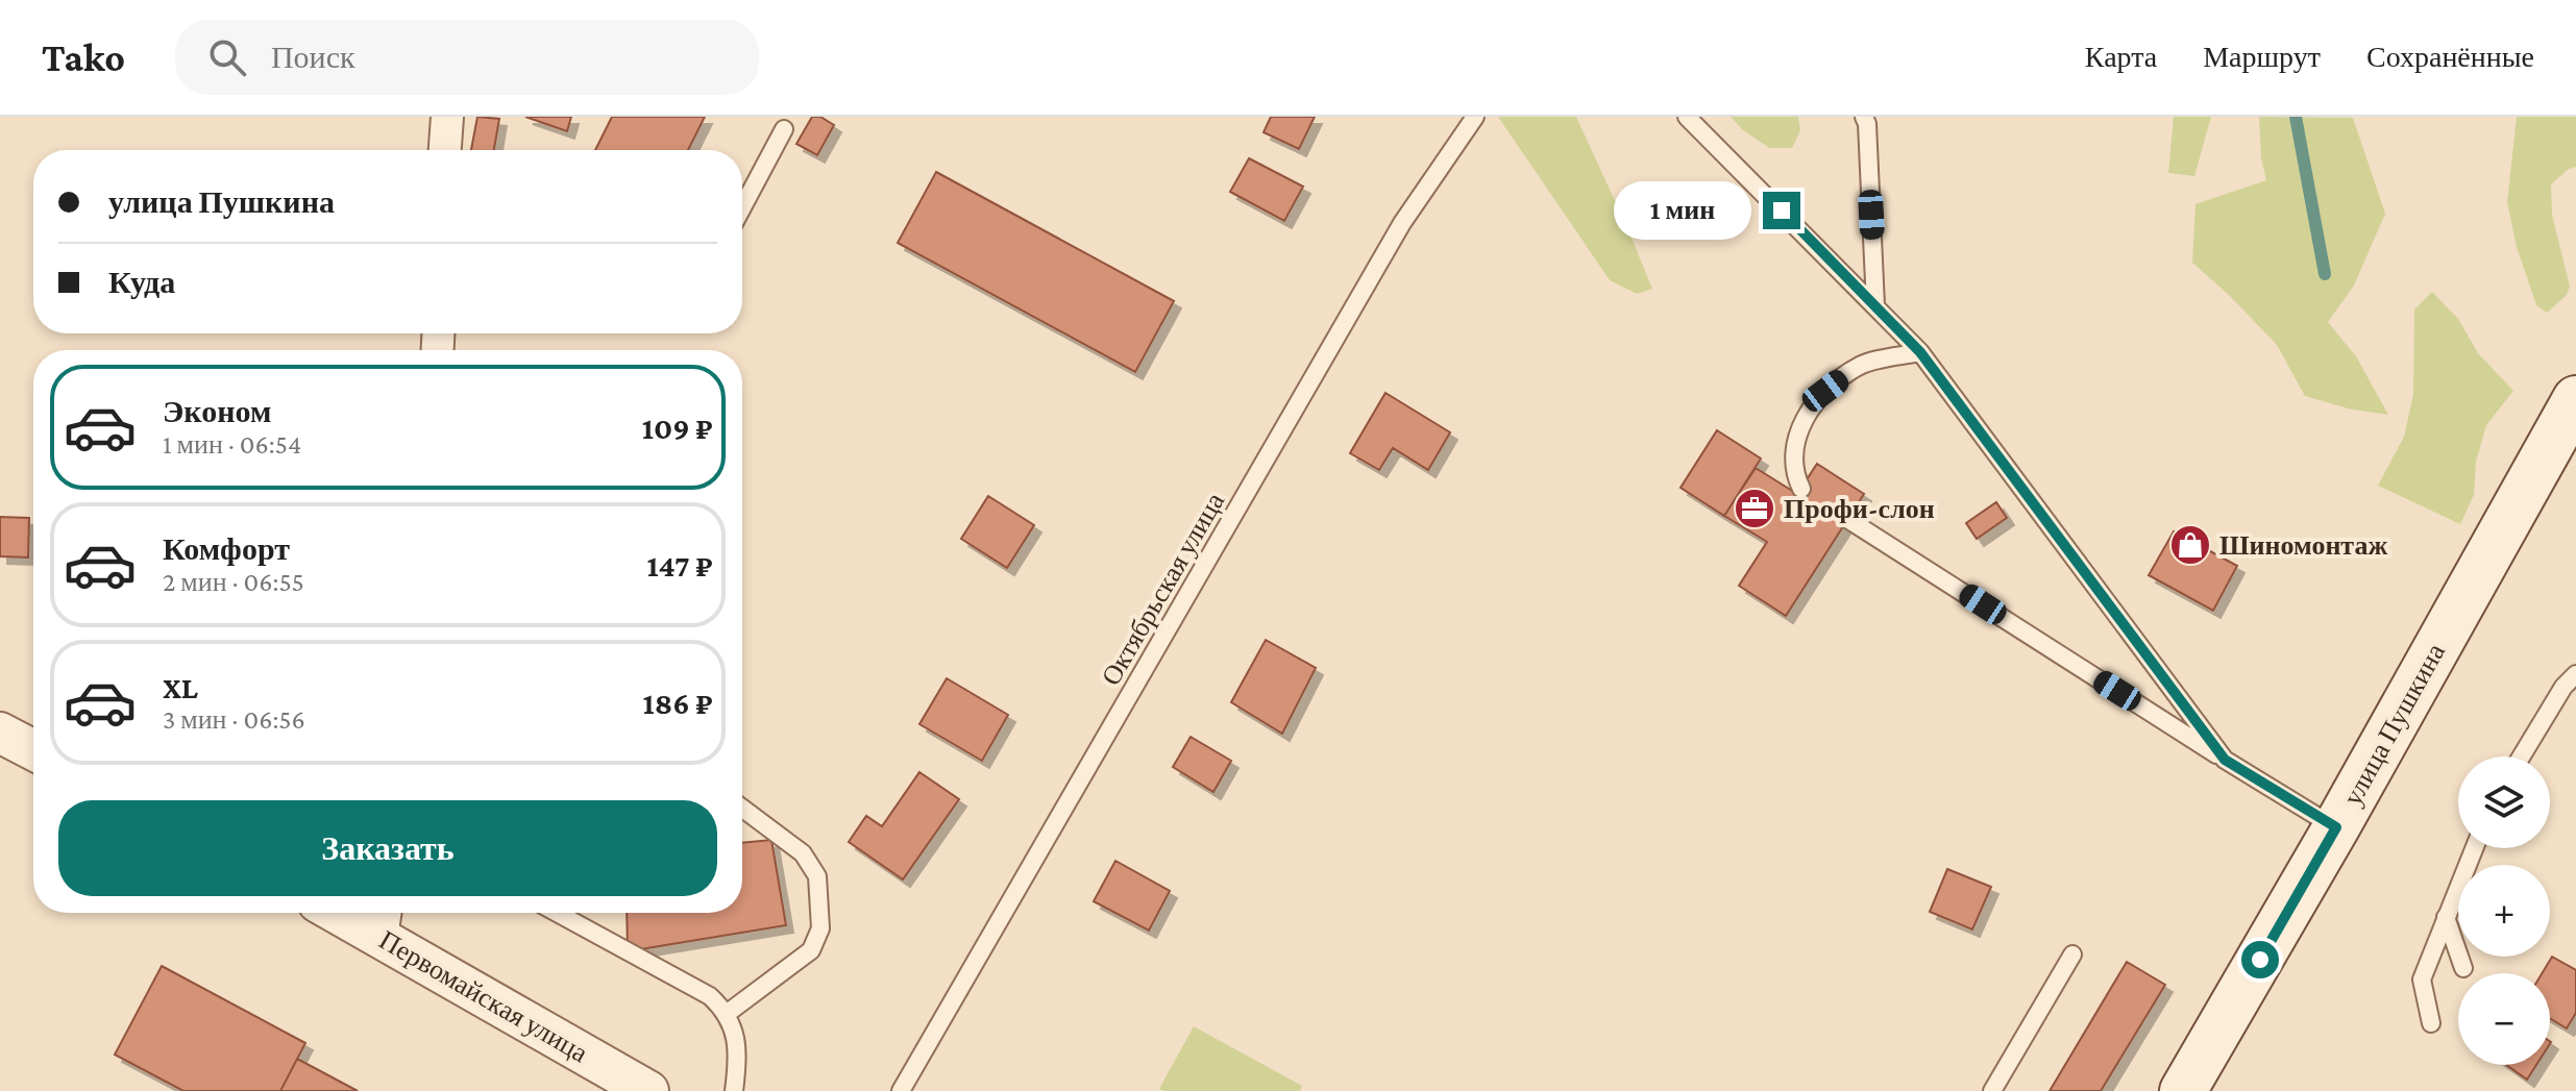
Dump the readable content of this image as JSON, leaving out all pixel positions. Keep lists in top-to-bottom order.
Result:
{
  "streets": {
    "main road": ["улица Пушкина"],
    "street": ["Первомайская улица"],
    "lane": ["Октябрьская улица"]
  },
  "places": {
    "office": ["Профи-слон"],
    "shop": ["Шиномонтаж"]
  },
  "page": {
    "header": "Tako",
    "search": "Поиск",
    "nav": ["Карта", "Маршрут", "Сохранённые"],
    "banner": ["улица Пушкина", "Куда"],
    "bubble": "1 мин",
    "list": [
      {
        "name": "Эконом",
        "note": "1 мин · 06:54",
        "value": "109 ₽"
      },
      {
        "name": "Комфорт",
        "note": "2 мин · 06:55",
        "value": "147 ₽"
      },
      {
        "name": "XL",
        "note": "3 мин · 06:56",
        "value": "186 ₽"
      }
    ],
    "map_buttons": ["+", "−"],
    "buttons": "Заказать"
  }
}
